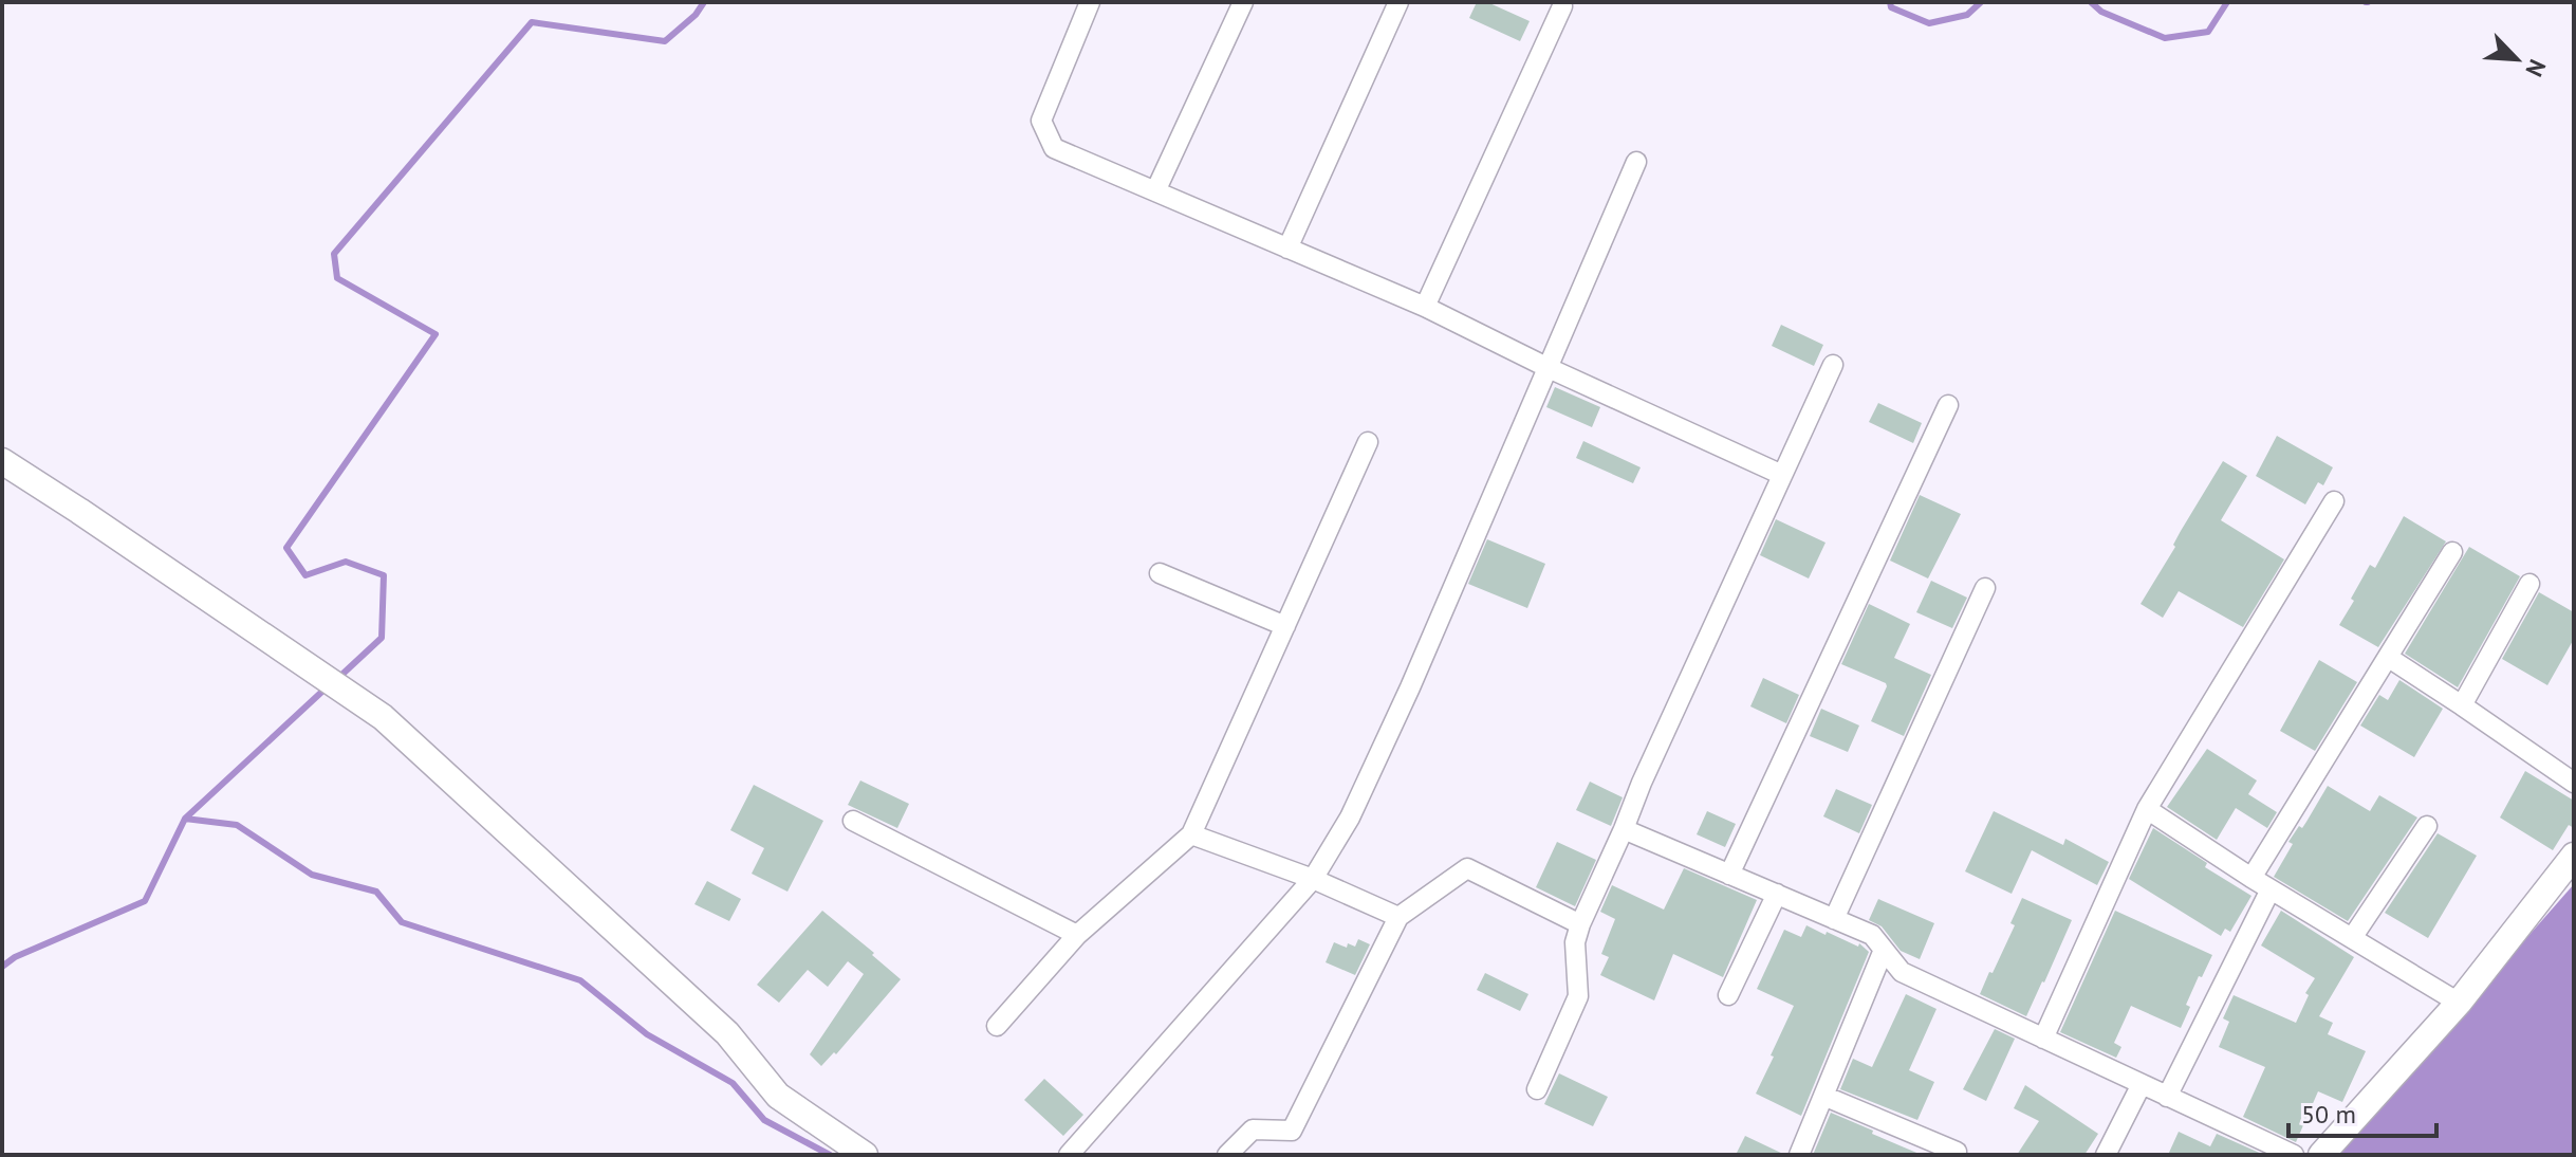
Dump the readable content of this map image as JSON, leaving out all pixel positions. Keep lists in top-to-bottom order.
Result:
{
  "scale_bar": "50 m",
  "north": "bottom right"
}
